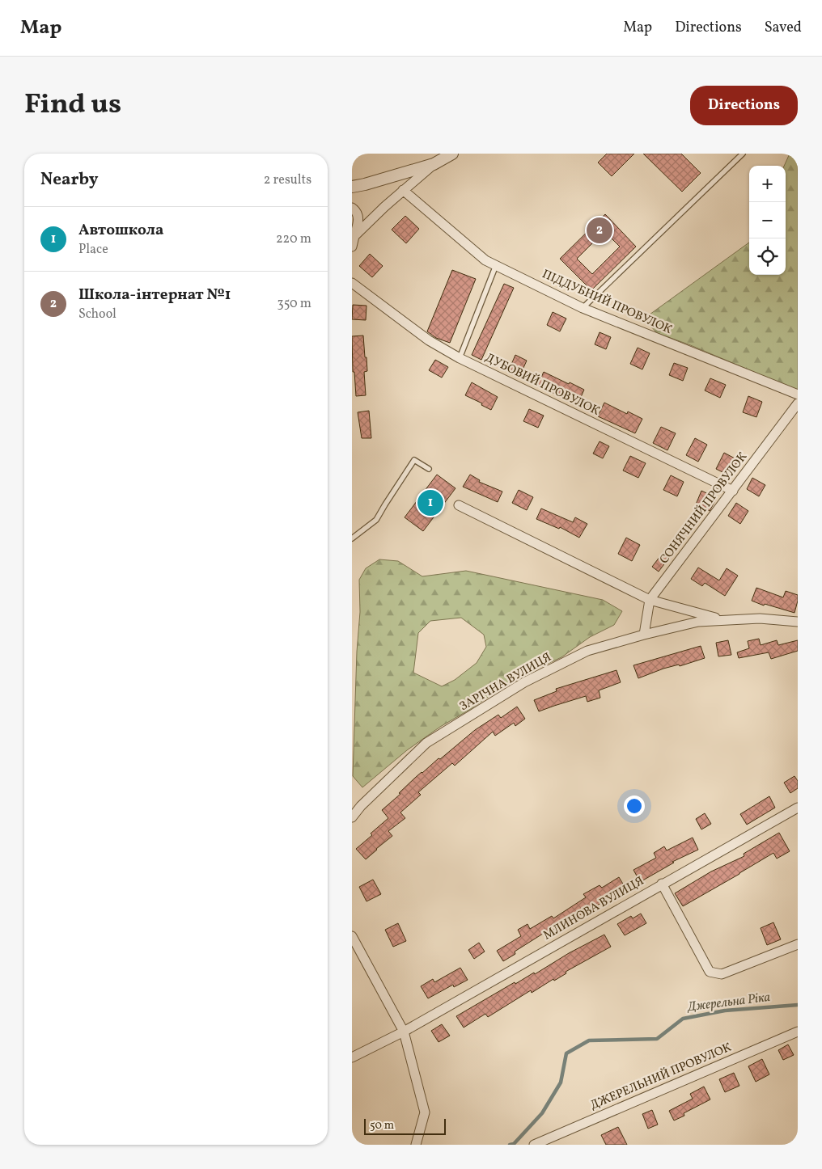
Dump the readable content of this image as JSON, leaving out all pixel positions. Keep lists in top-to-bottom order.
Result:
{
  "streets": {
    "street": [
      "ПІДДУБНИЙ ПРОВУЛОК",
      "ДУБОВИЙ ПРОВУЛОК",
      "СОНЯЧНИЙ ПРОВУЛОК",
      "ЗАРІЧНА ВУЛИЦЯ",
      "МЛИНОВА ВУЛИЦЯ",
      "ДЖЕРЕЛЬНИЙ ПРОВУЛОК"
    ]
  },
  "crossings": [
    ["ДУБОВИЙ ПРОВУЛОК", "СОНЯЧНИЙ ПРОВУЛОК"],
    ["СОНЯЧНИЙ ПРОВУЛОК", "ЗАРІЧНА ВУЛИЦЯ"]
  ],
  "water": ["Джерельна Ріка"],
  "scale_bar": "50 m",
  "page": {
    "header": "Map",
    "nav": ["Map", "Directions", "Saved"],
    "title": "Find us",
    "buttons": "Directions",
    "heading": ["Nearby", "2 results"],
    "map_buttons": ["+", "−"],
    "list": [
      {
        "mark": "1",
        "name": "Автошкола",
        "note": "Place",
        "value": "220 m"
      },
      {
        "mark": "2",
        "name": "Школа-інтернат №1",
        "note": "School",
        "value": "350 m"
      }
    ],
    "pins": ["2", "1"],
    "scale": "50 m"
  }
}
